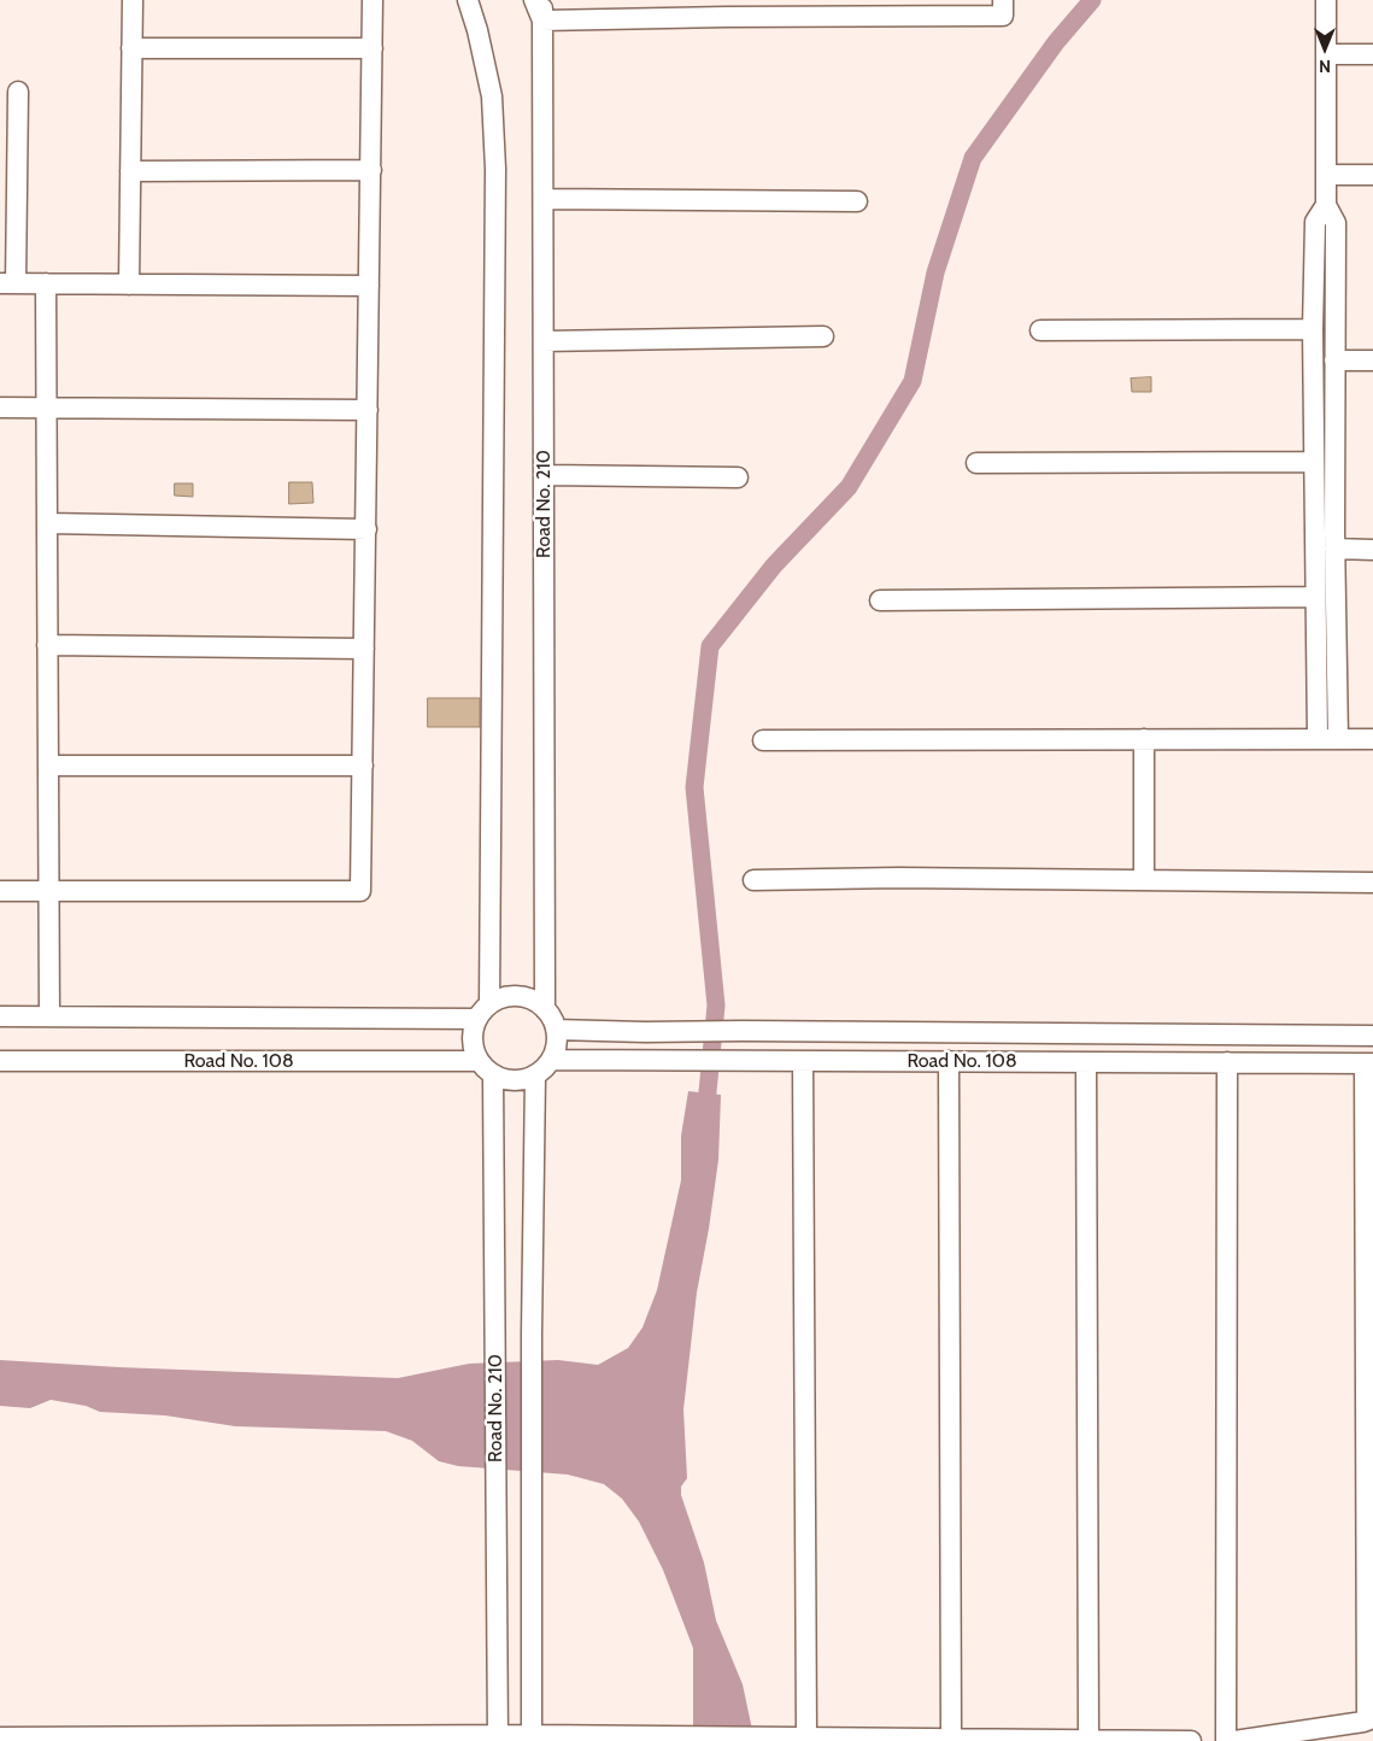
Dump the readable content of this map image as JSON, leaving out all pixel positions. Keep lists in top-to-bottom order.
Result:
{
  "streets": {
    "street": ["Road No. 210", "Road No. 108"]
  },
  "crossings": [
    ["Road No. 210", "Road No. 108"]
  ],
  "north": "bottom"
}
